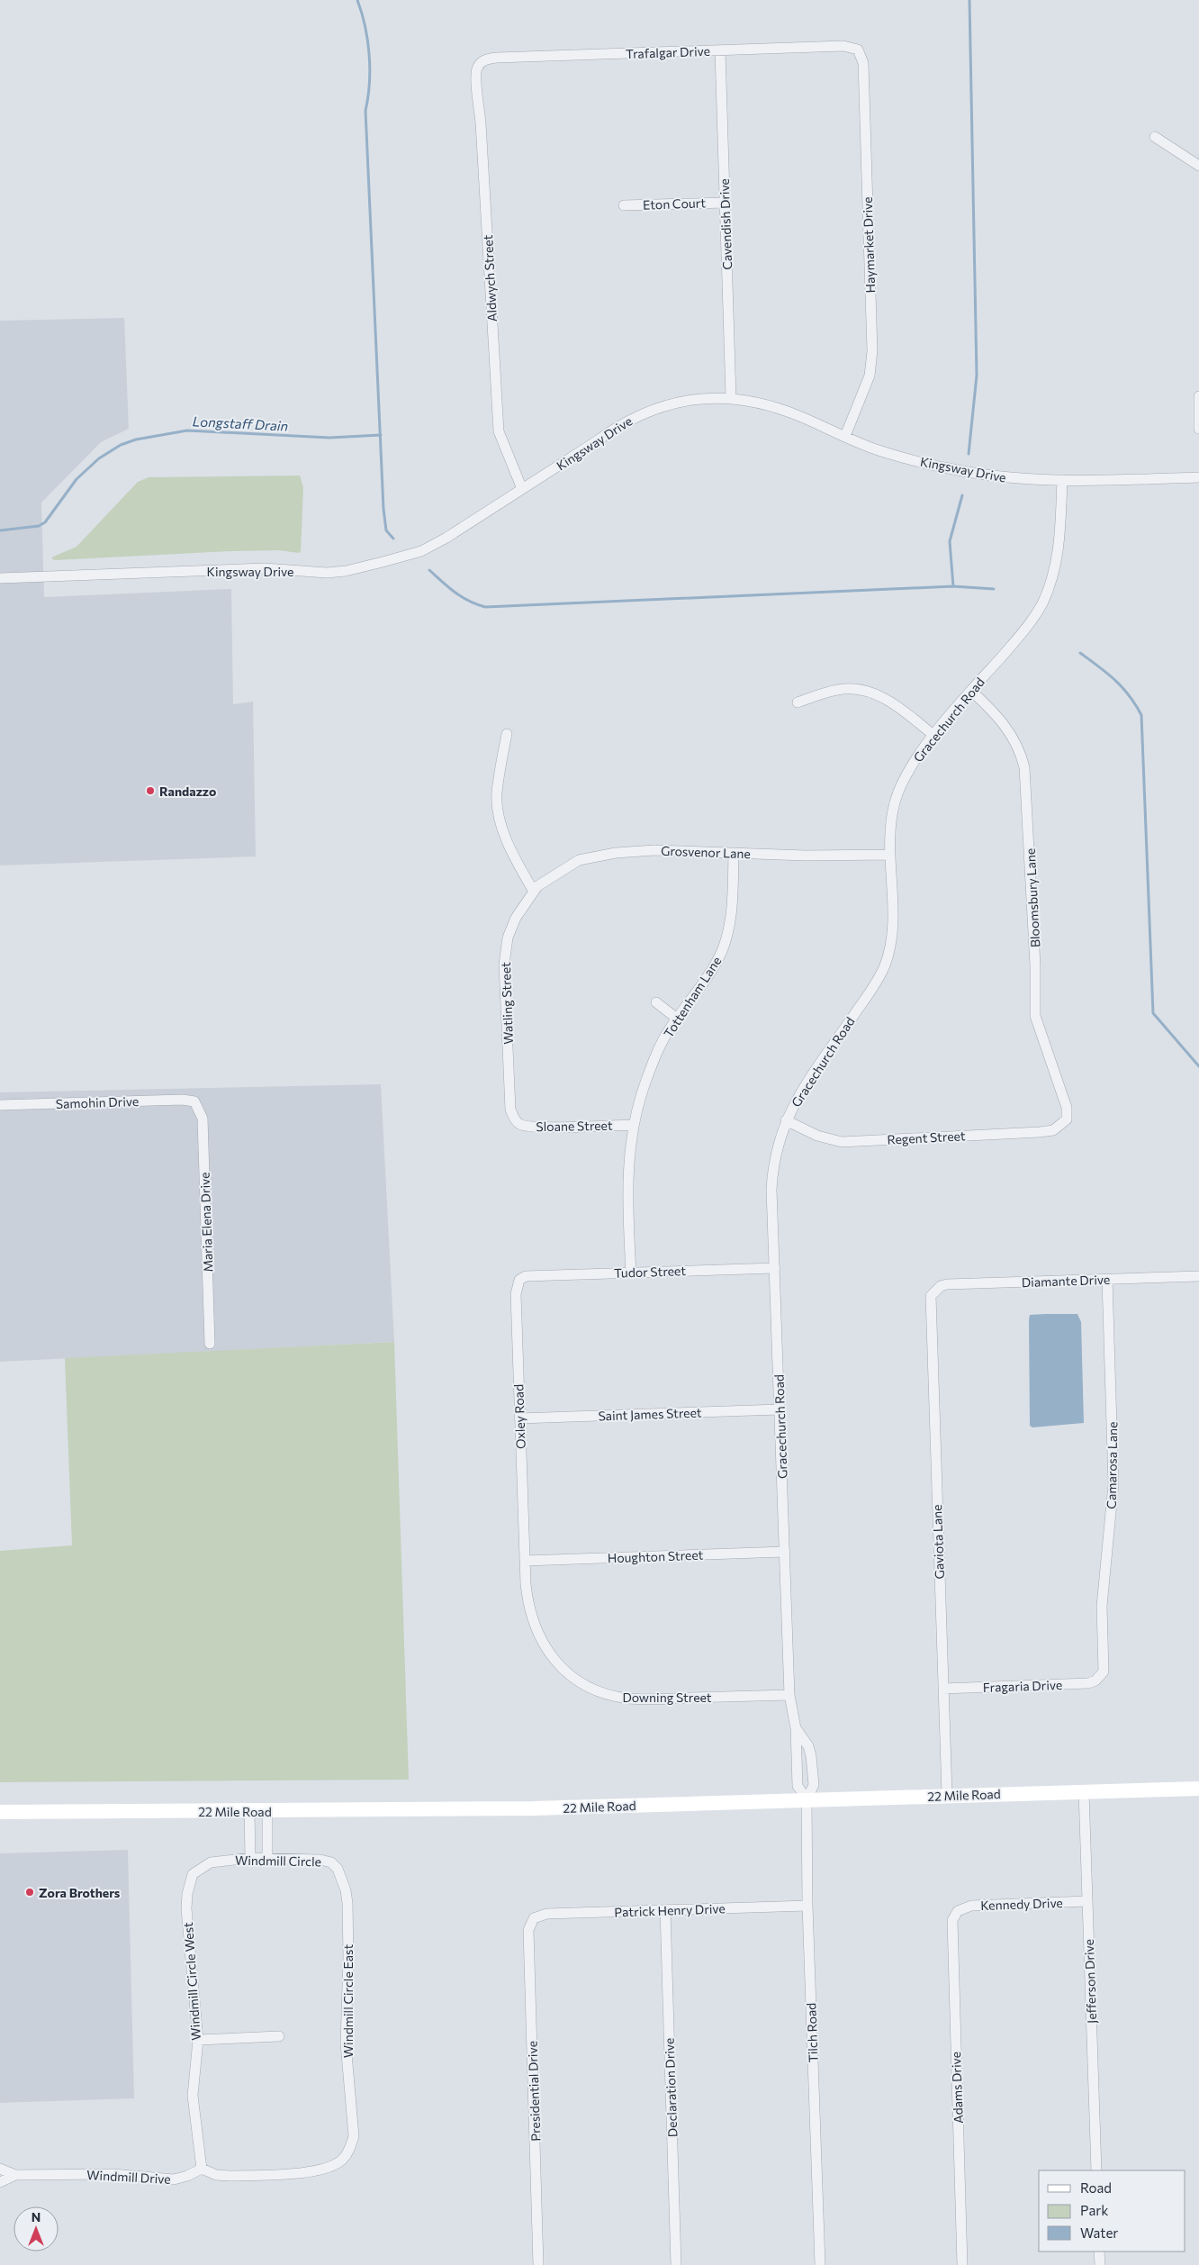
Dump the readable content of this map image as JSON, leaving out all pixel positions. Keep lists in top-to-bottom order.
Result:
{
  "streets": {
    "street": [
      "Trafalgar Drive",
      "Eton Court",
      "Cavendish Drive",
      "Haymarket Drive",
      "Aldwych Street",
      "Kingsway Drive",
      "Gracechurch Road",
      "Grosvenor Lane",
      "Bloomsbury Lane",
      "Tottenham Lane",
      "Watling Street",
      "Samohin Drive",
      "Sloane Street",
      "Regent Street",
      "Maria Elena Drive",
      "Tudor Street",
      "Diamante Drive",
      "Saint James Street",
      "Oxley Road",
      "Camarosa Lane",
      "Gaviota Lane",
      "Houghton Street",
      "Fragaria Drive",
      "Downing Street",
      "22 Mile Road",
      "Windmill Circle",
      "Kennedy Drive",
      "Patrick Henry Drive",
      "Windmill Circle West",
      "Jefferson Drive",
      "Windmill Circle East",
      "Tilch Road",
      "Declaration Drive",
      "Adams Drive",
      "Presidential Drive",
      "Windmill Drive"
    ]
  },
  "crossings": [
    ["Trafalgar Drive", "Cavendish Drive"],
    ["Trafalgar Drive", "Haymarket Drive"],
    ["Trafalgar Drive", "Aldwych Street"],
    ["Eton Court", "Cavendish Drive"],
    ["Cavendish Drive", "Kingsway Drive"],
    ["Haymarket Drive", "Kingsway Drive"],
    ["Aldwych Street", "Kingsway Drive"],
    ["Kingsway Drive", "Gracechurch Road"],
    ["Gracechurch Road", "Grosvenor Lane"],
    ["Gracechurch Road", "Bloomsbury Lane"],
    ["Gracechurch Road", "Regent Street"],
    ["Gracechurch Road", "Tudor Street"],
    ["Gracechurch Road", "Saint James Street"],
    ["Gracechurch Road", "Houghton Street"],
    ["Gracechurch Road", "Downing Street"],
    ["Gracechurch Road", "22 Mile Road"],
    ["Gracechurch Road", "Tilch Road"],
    ["Grosvenor Lane", "Tottenham Lane"],
    ["Grosvenor Lane", "Watling Street"],
    ["Bloomsbury Lane", "Regent Street"],
    ["Tottenham Lane", "Sloane Street"],
    ["Tottenham Lane", "Tudor Street"],
    ["Watling Street", "Sloane Street"],
    ["Samohin Drive", "Maria Elena Drive"],
    ["Tudor Street", "Oxley Road"],
    ["Diamante Drive", "Camarosa Lane"],
    ["Diamante Drive", "Gaviota Lane"],
    ["Saint James Street", "Oxley Road"],
    ["Oxley Road", "Houghton Street"],
    ["Oxley Road", "Downing Street"],
    ["Camarosa Lane", "Fragaria Drive"],
    ["Gaviota Lane", "Fragaria Drive"],
    ["Gaviota Lane", "22 Mile Road"],
    ["Houghton Street", "Downing Street"],
    ["22 Mile Road", "Jefferson Drive"],
    ["22 Mile Road", "Tilch Road"],
    ["Windmill Circle", "Windmill Circle West"],
    ["Windmill Circle", "Windmill Circle East"],
    ["Kennedy Drive", "Jefferson Drive"],
    ["Kennedy Drive", "Adams Drive"],
    ["Patrick Henry Drive", "Tilch Road"],
    ["Patrick Henry Drive", "Declaration Drive"],
    ["Patrick Henry Drive", "Presidential Drive"],
    ["Windmill Circle West", "Windmill Circle East"],
    ["Windmill Circle West", "Windmill Drive"],
    ["Windmill Circle East", "Windmill Drive"]
  ],
  "water": ["Longstaff Drain"],
  "places": ["Randazzo", "Zora Brothers"],
  "legend": ["Road", "Park", "Water"],
  "north": "top"
}
